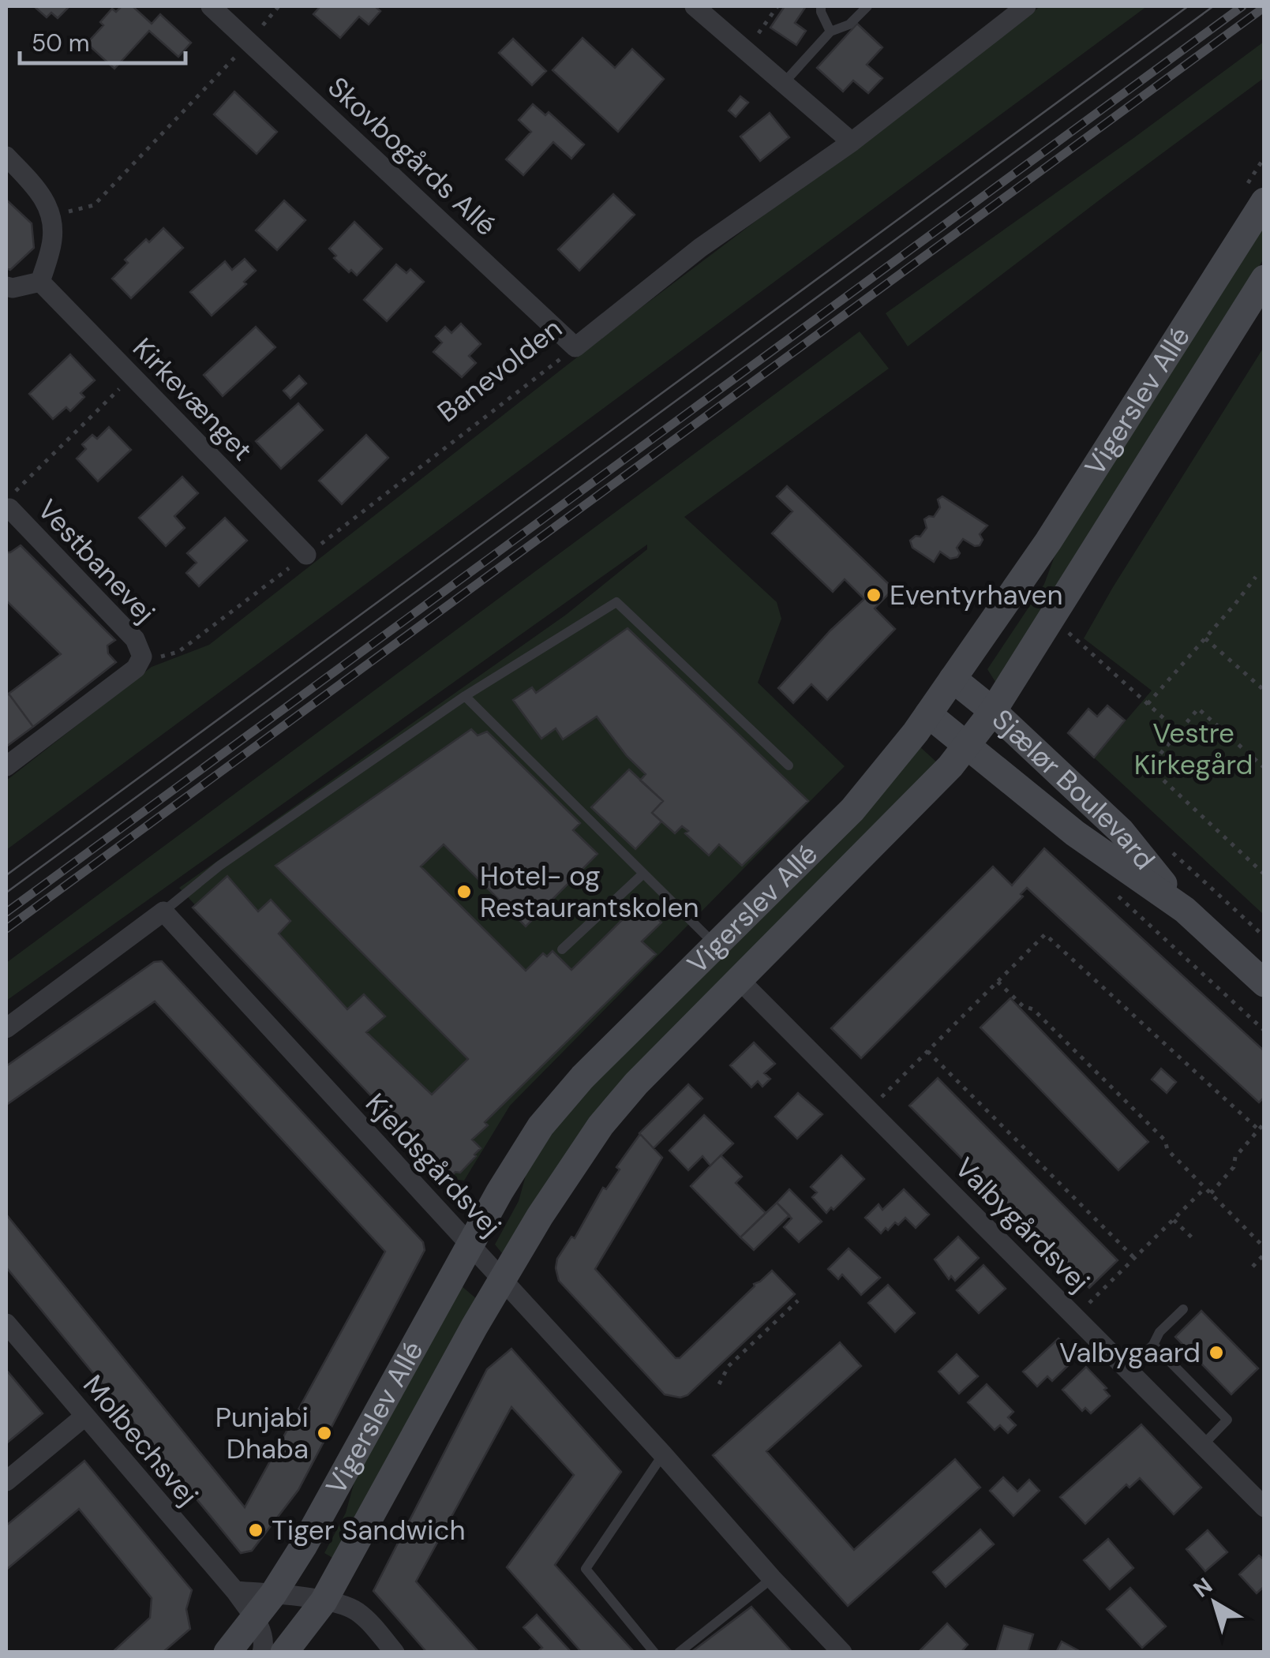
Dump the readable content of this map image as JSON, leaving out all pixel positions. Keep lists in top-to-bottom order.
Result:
{
  "streets": {
    "street": [
      "Skovbogårds Allé",
      "Banevolden",
      "Kirkevænget",
      "Vigerslev Allé",
      "Vestbanevej",
      "Sjælør Boulevard",
      "Kjeldsgårdsvej",
      "Valbygårdsvej",
      "Molbechsvej"
    ]
  },
  "crossings": [
    ["Skovbogårds Allé", "Banevolden"],
    ["Banevolden", "Kirkevænget"],
    ["Banevolden", "Vestbanevej"],
    ["Vigerslev Allé", "Sjælør Boulevard"],
    ["Vigerslev Allé", "Kjeldsgårdsvej"],
    ["Vigerslev Allé", "Valbygårdsvej"],
    ["Vigerslev Allé", "Molbechsvej"]
  ],
  "parks": ["Vestre Kirkegård"],
  "places": [
    "Eventyrhaven",
    "Hotel- og Restaurantskolen",
    "Valbygaard",
    "Punjabi Dhaba",
    "Tiger Sandwich"
  ],
  "scale_bar": "50 m",
  "north": "top left"
}
